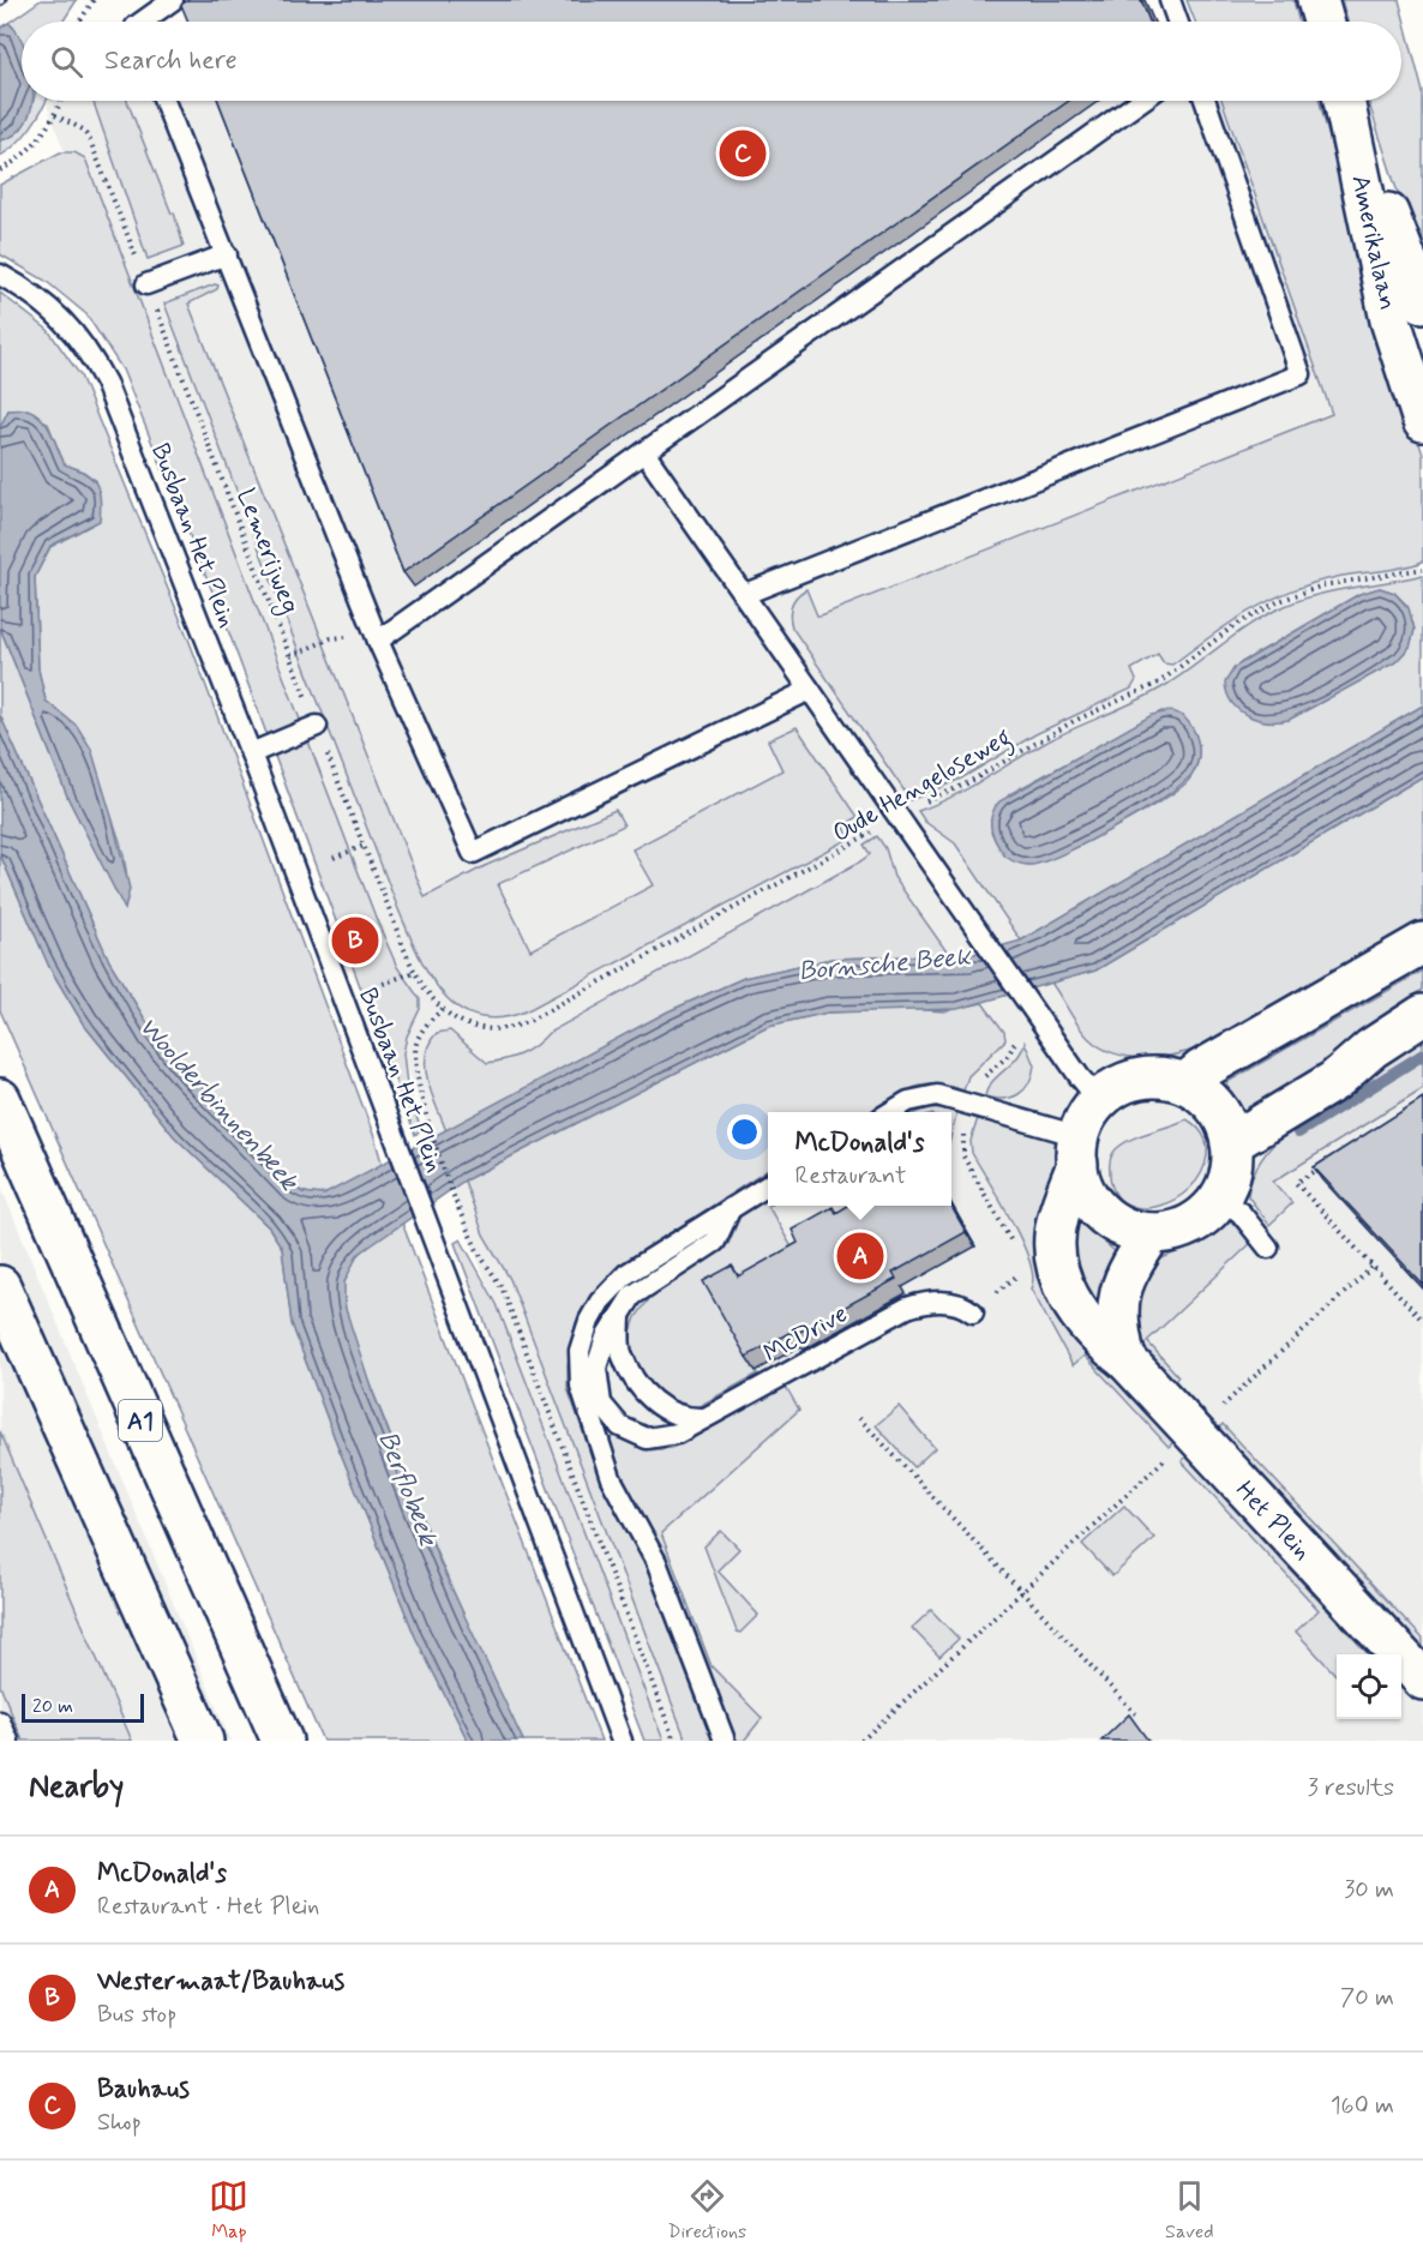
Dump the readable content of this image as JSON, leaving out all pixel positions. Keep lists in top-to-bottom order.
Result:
{
  "streets": {
    "main road": ["Amerikalaan", "A1", "Het Plein"],
    "lane": ["Busbaan Het Plein", "McDrive"],
    "path": ["Lemerijweg", "Oude Hengeloseweg"]
  },
  "crossings": [
    ["Lemerijweg", "Oude Hengeloseweg"]
  ],
  "water": ["Bornsche Beek", "Woolderbinnenbeek", "Berflobeek"],
  "scale_bar": "20 m",
  "page": {
    "search": "Search here",
    "pins": ["C", "B", "A"],
    "popup": ["McDonald's", "Restaurant"],
    "scale": "20 m",
    "heading": ["Nearby", "3 results"],
    "list": [
      {
        "mark": "A",
        "name": "McDonald's",
        "note": "Restaurant · Het Plein",
        "value": "30 m"
      },
      {
        "mark": "B",
        "name": "Westermaat/Bauhaus",
        "note": "Bus stop",
        "value": "70 m"
      },
      {
        "mark": "C",
        "name": "Bauhaus",
        "note": "Shop",
        "value": "160 m"
      }
    ],
    "nav": ["Map", "Directions", "Saved"]
  }
}
